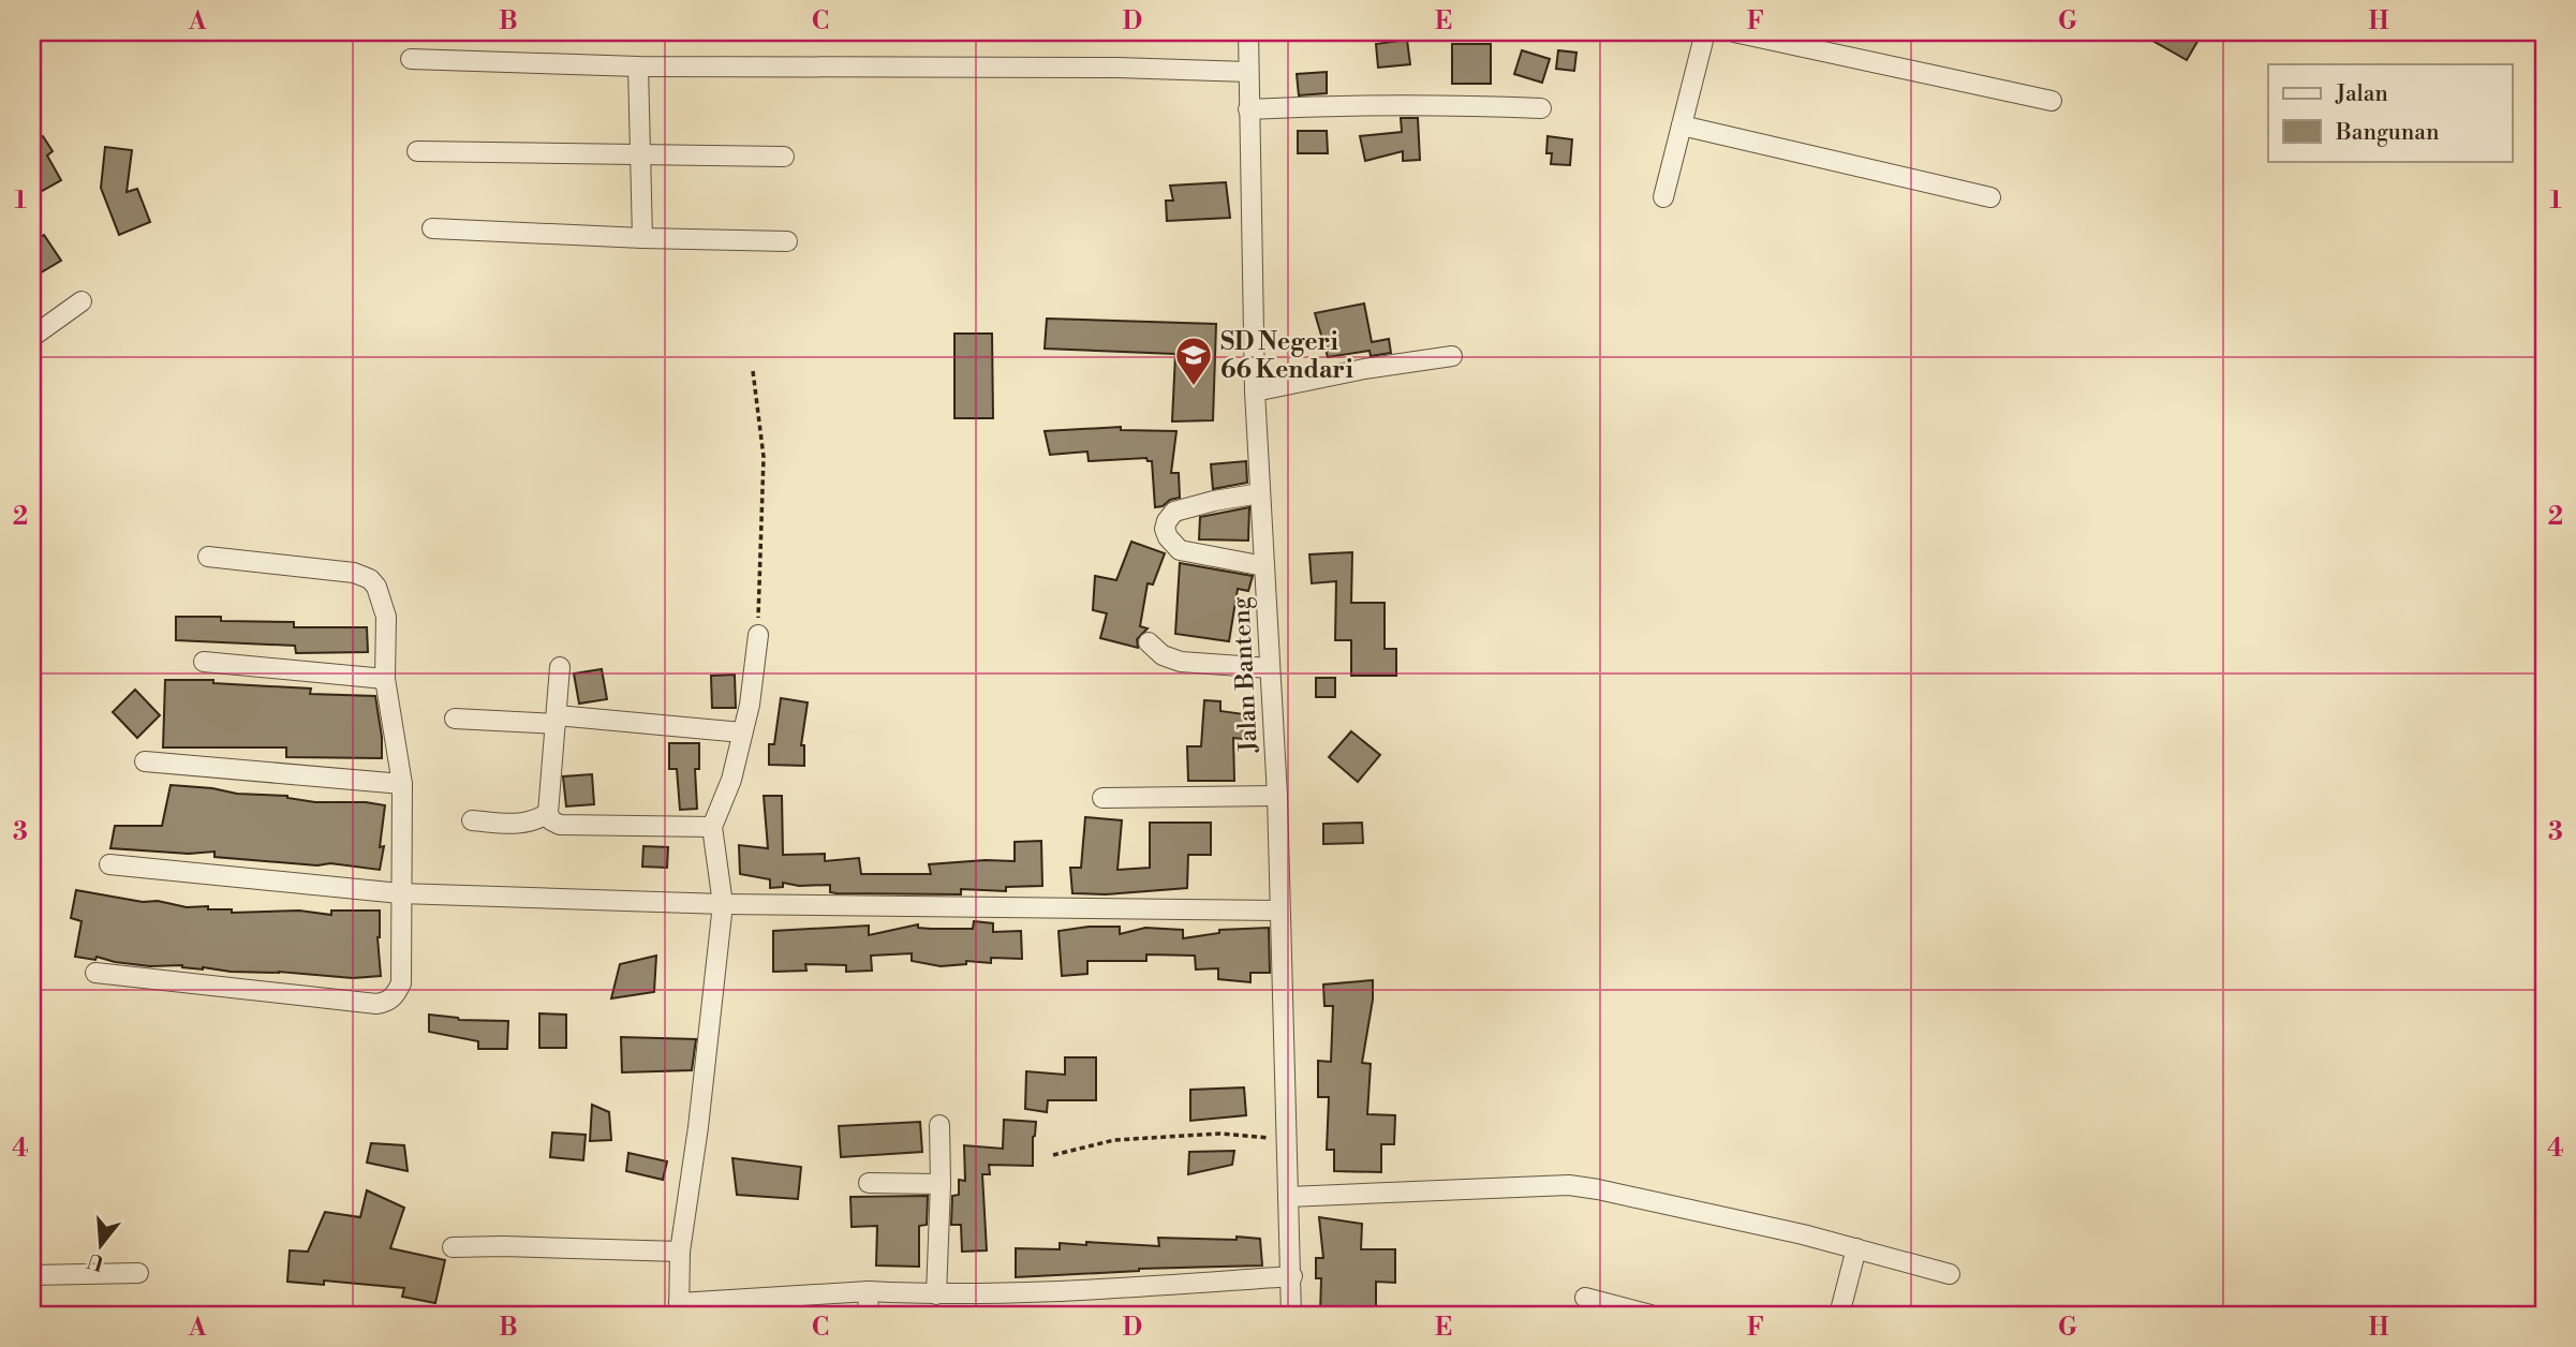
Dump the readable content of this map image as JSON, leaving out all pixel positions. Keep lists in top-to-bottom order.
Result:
{
  "streets": {
    "street": ["Jalan Banteng"]
  },
  "places": {
    "school or university": ["SD Negeri 66 Kendari"]
  },
  "legend": ["Jalan", "Bangunan"],
  "north": "bottom",
  "grid": {
    "columns": [
      "A",
      "B",
      "C",
      "D",
      "E",
      "F",
      "G",
      "H"
    ],
    "rows": [
      "1",
      "2",
      "3",
      "4"
    ]
  }
}
